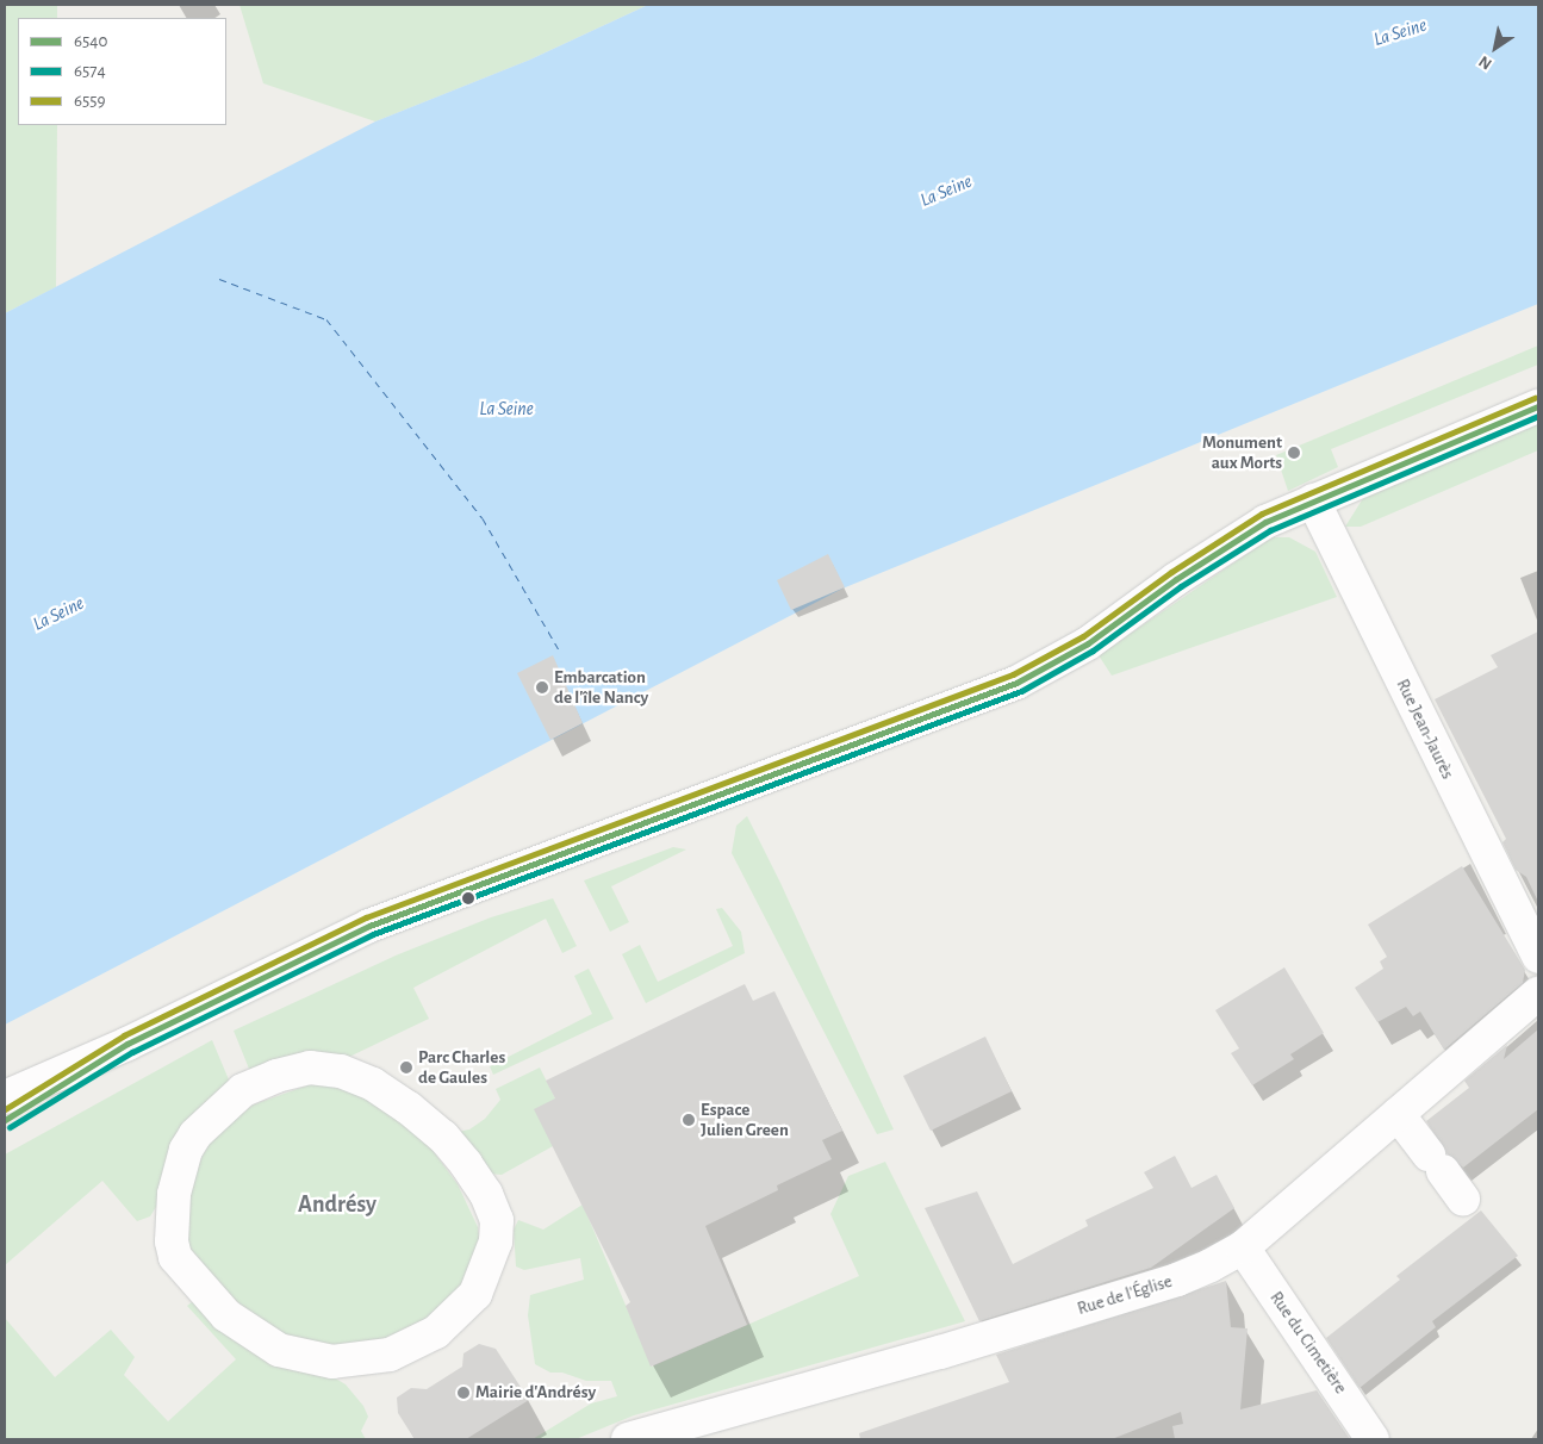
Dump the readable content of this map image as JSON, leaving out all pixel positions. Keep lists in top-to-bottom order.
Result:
{
  "streets": {
    "street": ["Rue Jean-Jaurès", "Rue de l'Église", "Rue du Cimetière"]
  },
  "crossings": [
    ["Rue de l'Église", "Rue du Cimetière"]
  ],
  "districts": ["Andrésy"],
  "water": ["La Seine"],
  "places": [
    "Monument aux Morts",
    "Embarcation de l'île Nancy",
    "Parc Charles de Gaules",
    "Espace Julien Green",
    "Mairie d'Andrésy"
  ],
  "lines": ["transit line 6559", "transit line 6540", "transit line 6574"],
  "legend": ["6540", "6574", "6559"],
  "north": "bottom left"
}
